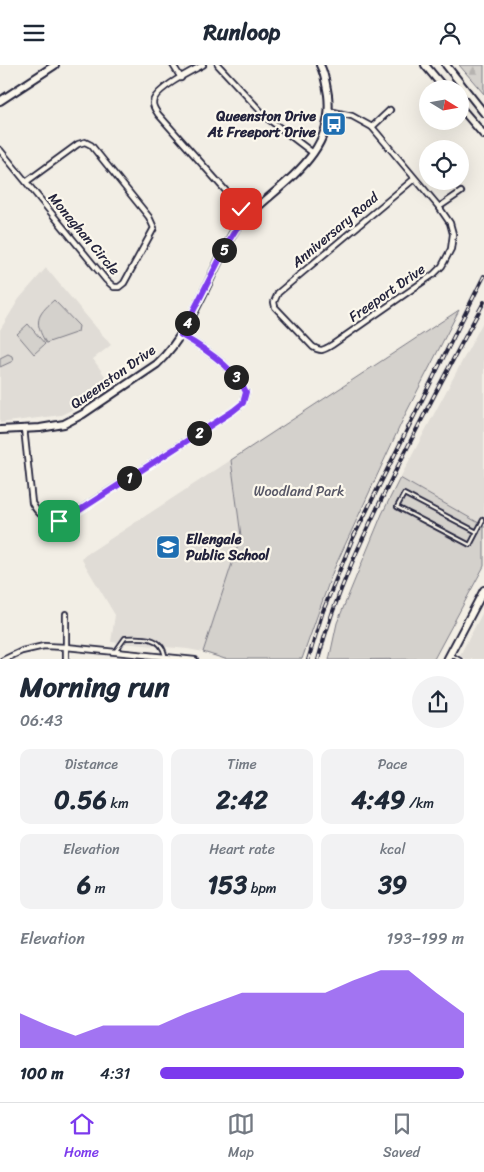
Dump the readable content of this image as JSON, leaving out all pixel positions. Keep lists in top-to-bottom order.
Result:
{
  "streets": {
    "street": [
      "Anniversary Road",
      "Monaghan Circle",
      "Freeport Drive",
      "Queenston Drive"
    ]
  },
  "crossings": [
    ["Anniversary Road", "Freeport Drive"],
    ["Freeport Drive", "Queenston Drive"]
  ],
  "parks": ["Woodland Park"],
  "places": {
    "bus stop": ["Queenston Drive At Freeport Drive"],
    "school or university": ["Ellengale Public School"]
  },
  "north": "right",
  "page": {
    "header": "Runloop",
    "pins": [
      "5",
      "4",
      "3",
      "2",
      "1"
    ],
    "heading": ["Morning run", "06:43"],
    "stats": [
      ["Distance", "0.56 km"],
      ["Time", "2:42"],
      ["Pace", "4:49 /km"],
      ["Elevation", "6 m"],
      ["Heart rate", "153 bpm"],
      ["kcal", "39"]
    ],
    "chart": ["Elevation", "193–199 m"],
    "list": [
      {
        "name": "100 m",
        "note": "4:31"
      }
    ],
    "tabs": ["Home", "Map", "Saved"]
  }
}
